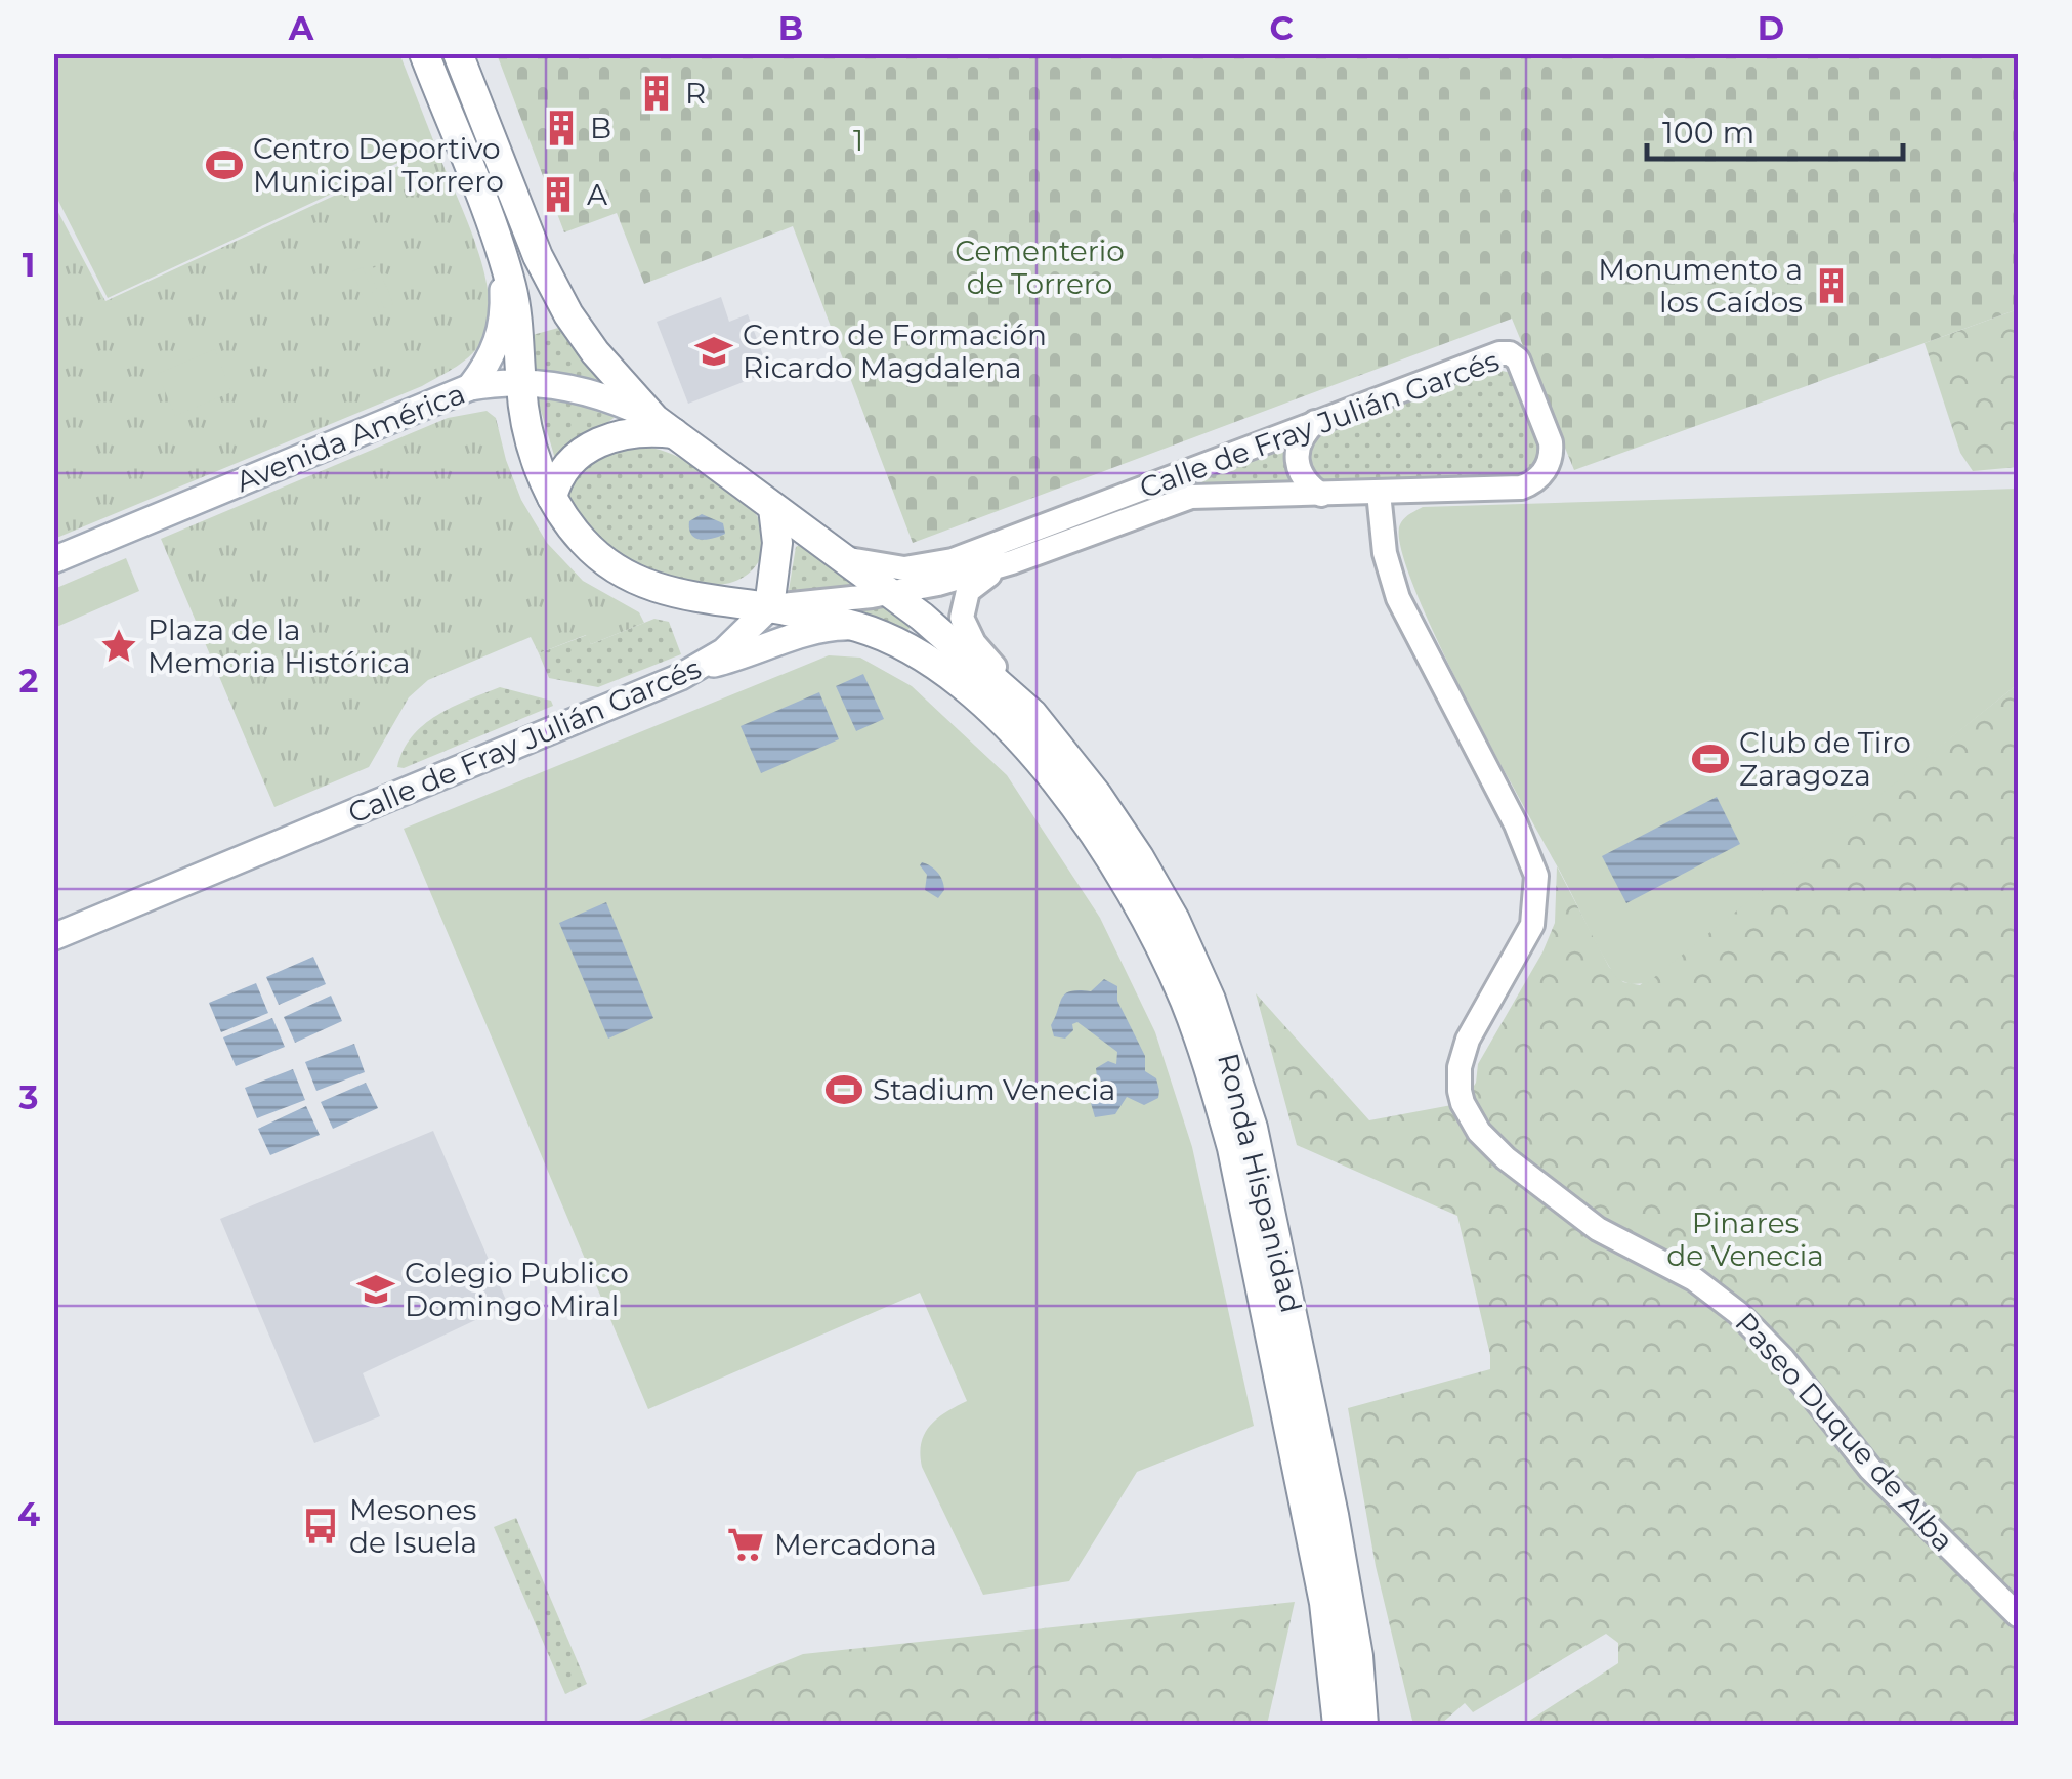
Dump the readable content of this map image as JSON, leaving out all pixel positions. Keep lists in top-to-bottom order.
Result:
{
  "streets": {
    "highway": ["Ronda Hispanidad"],
    "main road": ["Calle de Fray Julián Garcés", "Avenida América"],
    "street": ["Paseo Duque de Alba"]
  },
  "crossings": [
    ["Calle de Fray Julián Garcés", "Ronda Hispanidad"],
    ["Calle de Fray Julián Garcés", "Paseo Duque de Alba"],
    ["Avenida América", "Ronda Hispanidad"]
  ],
  "parks": ["1", "Cementerio de Torrero", "Pinares de Venecia"],
  "places": {
    "building": [
      "R",
      "B",
      "A",
      "Monumento a los Caídos"
    ],
    "sports": ["Centro Deportivo Municipal Torrero", "Club de Tiro Zaragoza", "Stadium Venecia"],
    "school or university": ["Centro de Formación Ricardo Magdalena", "Colegio Publico Domingo Miral"],
    "place": ["Plaza de la Memoria Histórica"],
    "bus stop": ["Mesones de Isuela"],
    "supermarket": ["Mercadona"]
  },
  "scale_bar": "100 m",
  "grid": {
    "columns": [
      "A",
      "B",
      "C",
      "D"
    ],
    "rows": [
      "1",
      "2",
      "3",
      "4"
    ]
  }
}
